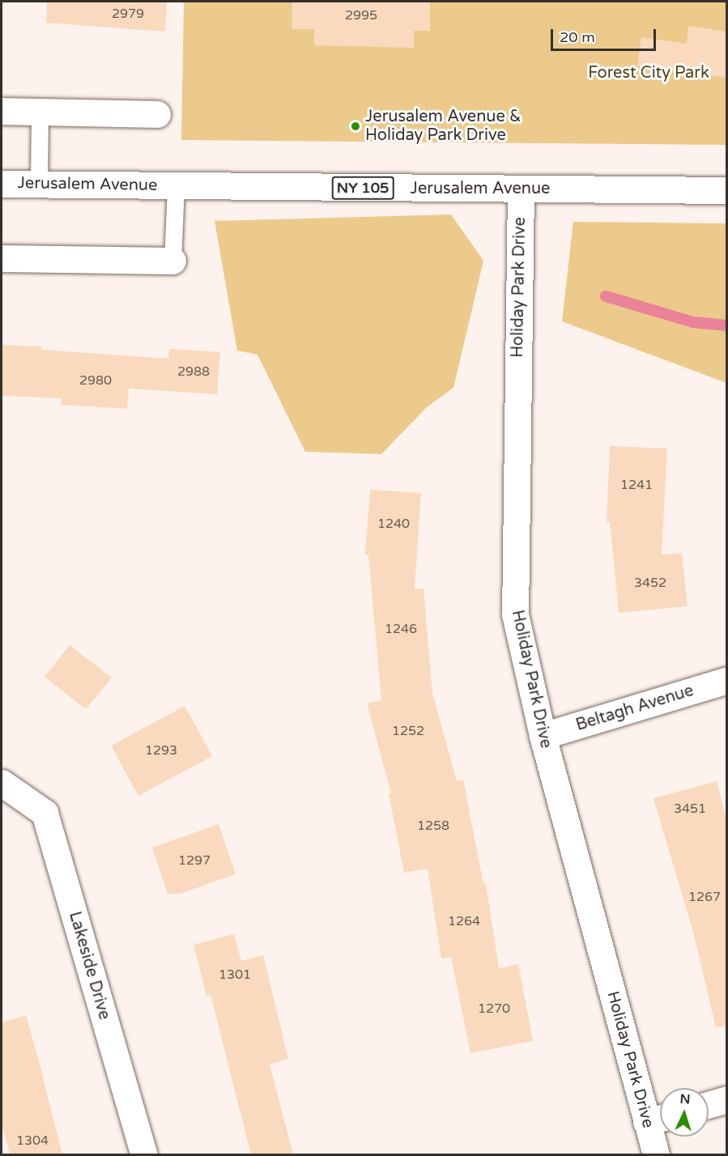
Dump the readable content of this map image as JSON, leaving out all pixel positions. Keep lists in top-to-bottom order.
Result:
{
  "streets": {
    "street": [
      "Jerusalem Avenue",
      "NY 105",
      "Holiday Park Drive",
      "Beltagh Avenue",
      "Lakeside Drive"
    ]
  },
  "crossings": [
    ["Jerusalem Avenue", "Holiday Park Drive"],
    ["Holiday Park Drive", "Beltagh Avenue"]
  ],
  "parks": ["Forest City Park"],
  "places": ["Jerusalem Avenue & Holiday Park Drive"],
  "house_numbers": [
    "2979",
    "2995",
    "2988",
    "2980",
    "1241",
    "1240",
    "3452",
    "1246",
    "1252",
    "1293",
    "3451",
    "1258",
    "1297",
    "1267",
    "1264",
    "1301",
    "1270",
    "1304"
  ],
  "scale_bar": "20 m",
  "north": "top"
}
